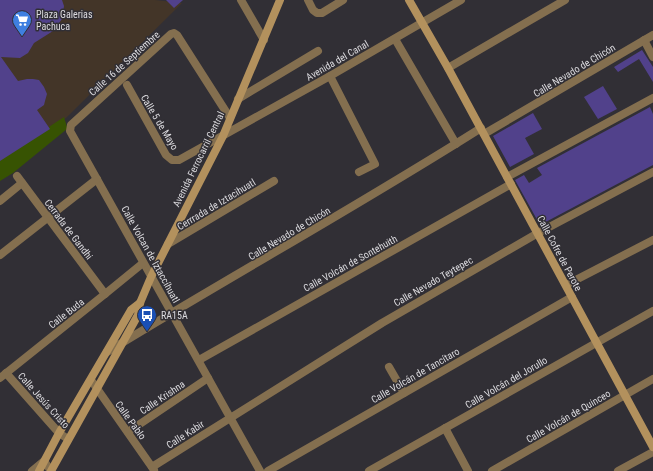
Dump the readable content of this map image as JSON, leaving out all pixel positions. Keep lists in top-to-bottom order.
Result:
{
  "streets": {
    "street": [
      "Avenida del Canal",
      "Calle 16 de Septiembre",
      "Calle Nevado de Chicón",
      "Calle 5 de Mayo",
      "Avenida Ferrocarril Central",
      "Cerrrada de Iztacihuatl",
      "Cerrada de Gandhi",
      "Calle Cofre de Perote",
      "Calle Volcan de Iztaccíhuatl",
      "Calle Volcán de Sontehuith",
      "Calle Nevado Teytepec",
      "Calle Buda",
      "Calle Volcán de Tancítaro",
      "Calle Volcán del Jorullo",
      "Calle Krishna",
      "Calle Jesús Cristo",
      "Calle Volcán de Quinceo",
      "Calle Pablo",
      "Calle Kabir"
    ]
  },
  "crossings": [
    ["Avenida del Canal", "Calle 5 de Mayo"],
    ["Avenida del Canal", "Avenida Ferrocarril Central"],
    ["Avenida del Canal", "Calle Cofre de Perote"],
    ["Calle 16 de Septiembre", "Avenida Ferrocarril Central"],
    ["Calle 16 de Septiembre", "Calle Volcan de Iztaccíhuatl"],
    ["Calle Nevado de Chicón", "Avenida Ferrocarril Central"],
    ["Calle Nevado de Chicón", "Calle Cofre de Perote"],
    ["Calle Nevado de Chicón", "Calle Volcan de Iztaccíhuatl"],
    ["Calle 5 de Mayo", "Avenida Ferrocarril Central"],
    ["Avenida Ferrocarril Central", "Cerrrada de Iztacihuatl"],
    ["Avenida Ferrocarril Central", "Calle Volcan de Iztaccíhuatl"],
    ["Avenida Ferrocarril Central", "Calle Jesús Cristo"],
    ["Avenida Ferrocarril Central", "Calle Pablo"],
    ["Cerrada de Gandhi", "Calle Buda"],
    ["Calle Cofre de Perote", "Calle Volcán de Sontehuith"],
    ["Calle Cofre de Perote", "Calle Nevado Teytepec"],
    ["Calle Cofre de Perote", "Calle Volcán de Tancítaro"],
    ["Calle Cofre de Perote", "Calle Volcán del Jorullo"],
    ["Calle Cofre de Perote", "Calle Volcán de Quinceo"],
    ["Calle Volcan de Iztaccíhuatl", "Calle Volcán de Sontehuith"],
    ["Calle Volcan de Iztaccíhuatl", "Calle Nevado Teytepec"],
    ["Calle Volcan de Iztaccíhuatl", "Calle Buda"],
    ["Calle Volcan de Iztaccíhuatl", "Calle Krishna"],
    ["Calle Volcan de Iztaccíhuatl", "Calle Kabir"],
    ["Calle Nevado Teytepec", "Calle Kabir"],
    ["Calle Buda", "Calle Jesús Cristo"],
    ["Calle Krishna", "Calle Pablo"],
    ["Calle Pablo", "Calle Kabir"]
  ],
  "places": {
    "supermarket": ["Plaza Galerias Pachuca"],
    "bus stop": ["RA15A"]
  }
}
